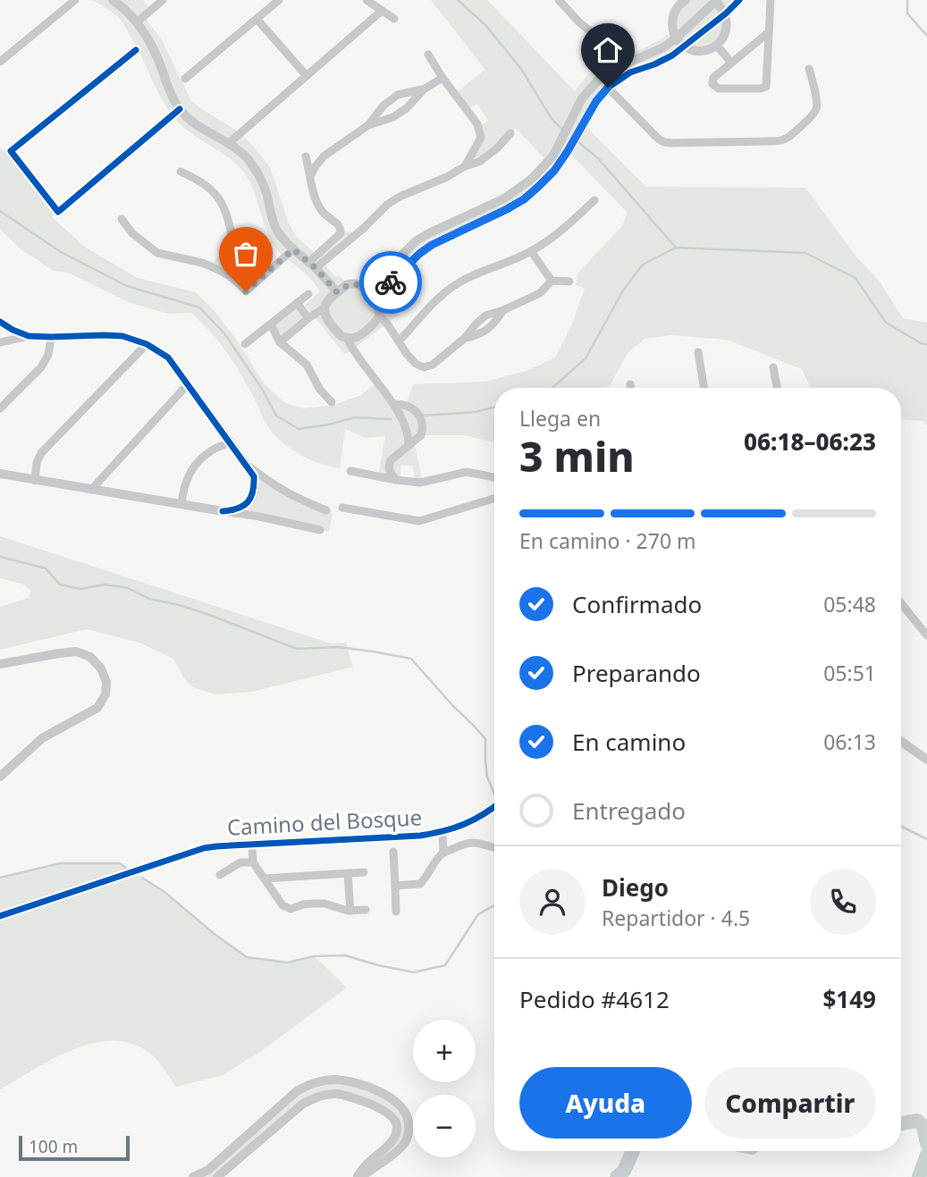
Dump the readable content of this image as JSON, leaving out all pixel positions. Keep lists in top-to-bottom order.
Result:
{
  "streets": {
    "street": ["Camino del Bosque"]
  },
  "scale_bar": "100 m",
  "page": {
    "heading": ["3 min", "Llega en", "06:18–06:23"],
    "panel": [
      "Diego",
      "Repartidor · 4.5",
      "Pedido #4612",
      "$149"
    ],
    "bar": "En camino · 270 m",
    "list": [
      ["Confirmado", "05:48"],
      ["Preparando", "05:51"],
      ["En camino", "06:13"],
      "Entregado"
    ],
    "map_buttons": ["+", "−"],
    "buttons": ["Ayuda", "Compartir"],
    "scale": "100 m"
  }
}
